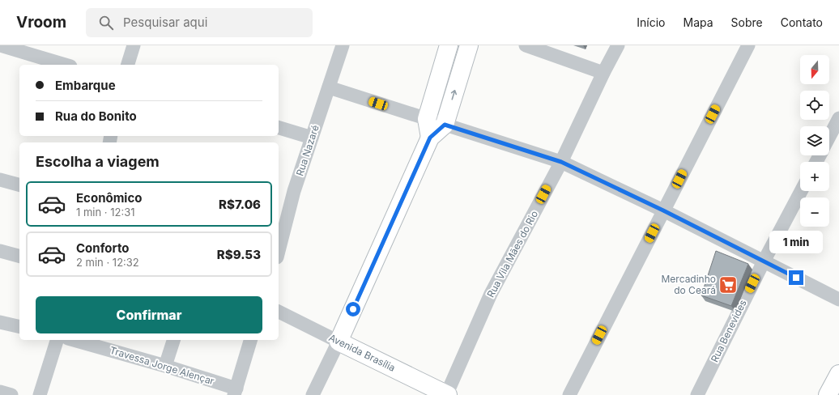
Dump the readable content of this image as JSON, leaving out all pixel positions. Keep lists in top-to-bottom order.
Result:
{
  "streets": {
    "street": [
      "Rua Nazaré",
      "Rua Vila Mães do Rio",
      "Rua Benevides",
      "Avenida Brasília",
      "Travessa Jorge Alençar"
    ]
  },
  "crossings": [
    ["Rua Vila Mães do Rio", "Avenida Brasília"]
  ],
  "places": {
    "supermarket": ["Mercadinho do Ceará"]
  },
  "north": "bottom",
  "page": {
    "header": "Vroom",
    "search": "Pesquisar aqui",
    "nav": [
      "Início",
      "Mapa",
      "Sobre",
      "Contato"
    ],
    "map_buttons": ["+", "−"],
    "banner": ["Embarque", "Rua do Bonito"],
    "heading": "Escolha a viagem",
    "list": [
      {
        "name": "Econômico",
        "note": "1 min · 12:31",
        "value": "R$7.06"
      },
      {
        "name": "Conforto",
        "note": "2 min · 12:32",
        "value": "R$9.53"
      }
    ],
    "bubble": "1 min",
    "buttons": "Confirmar"
  }
}
